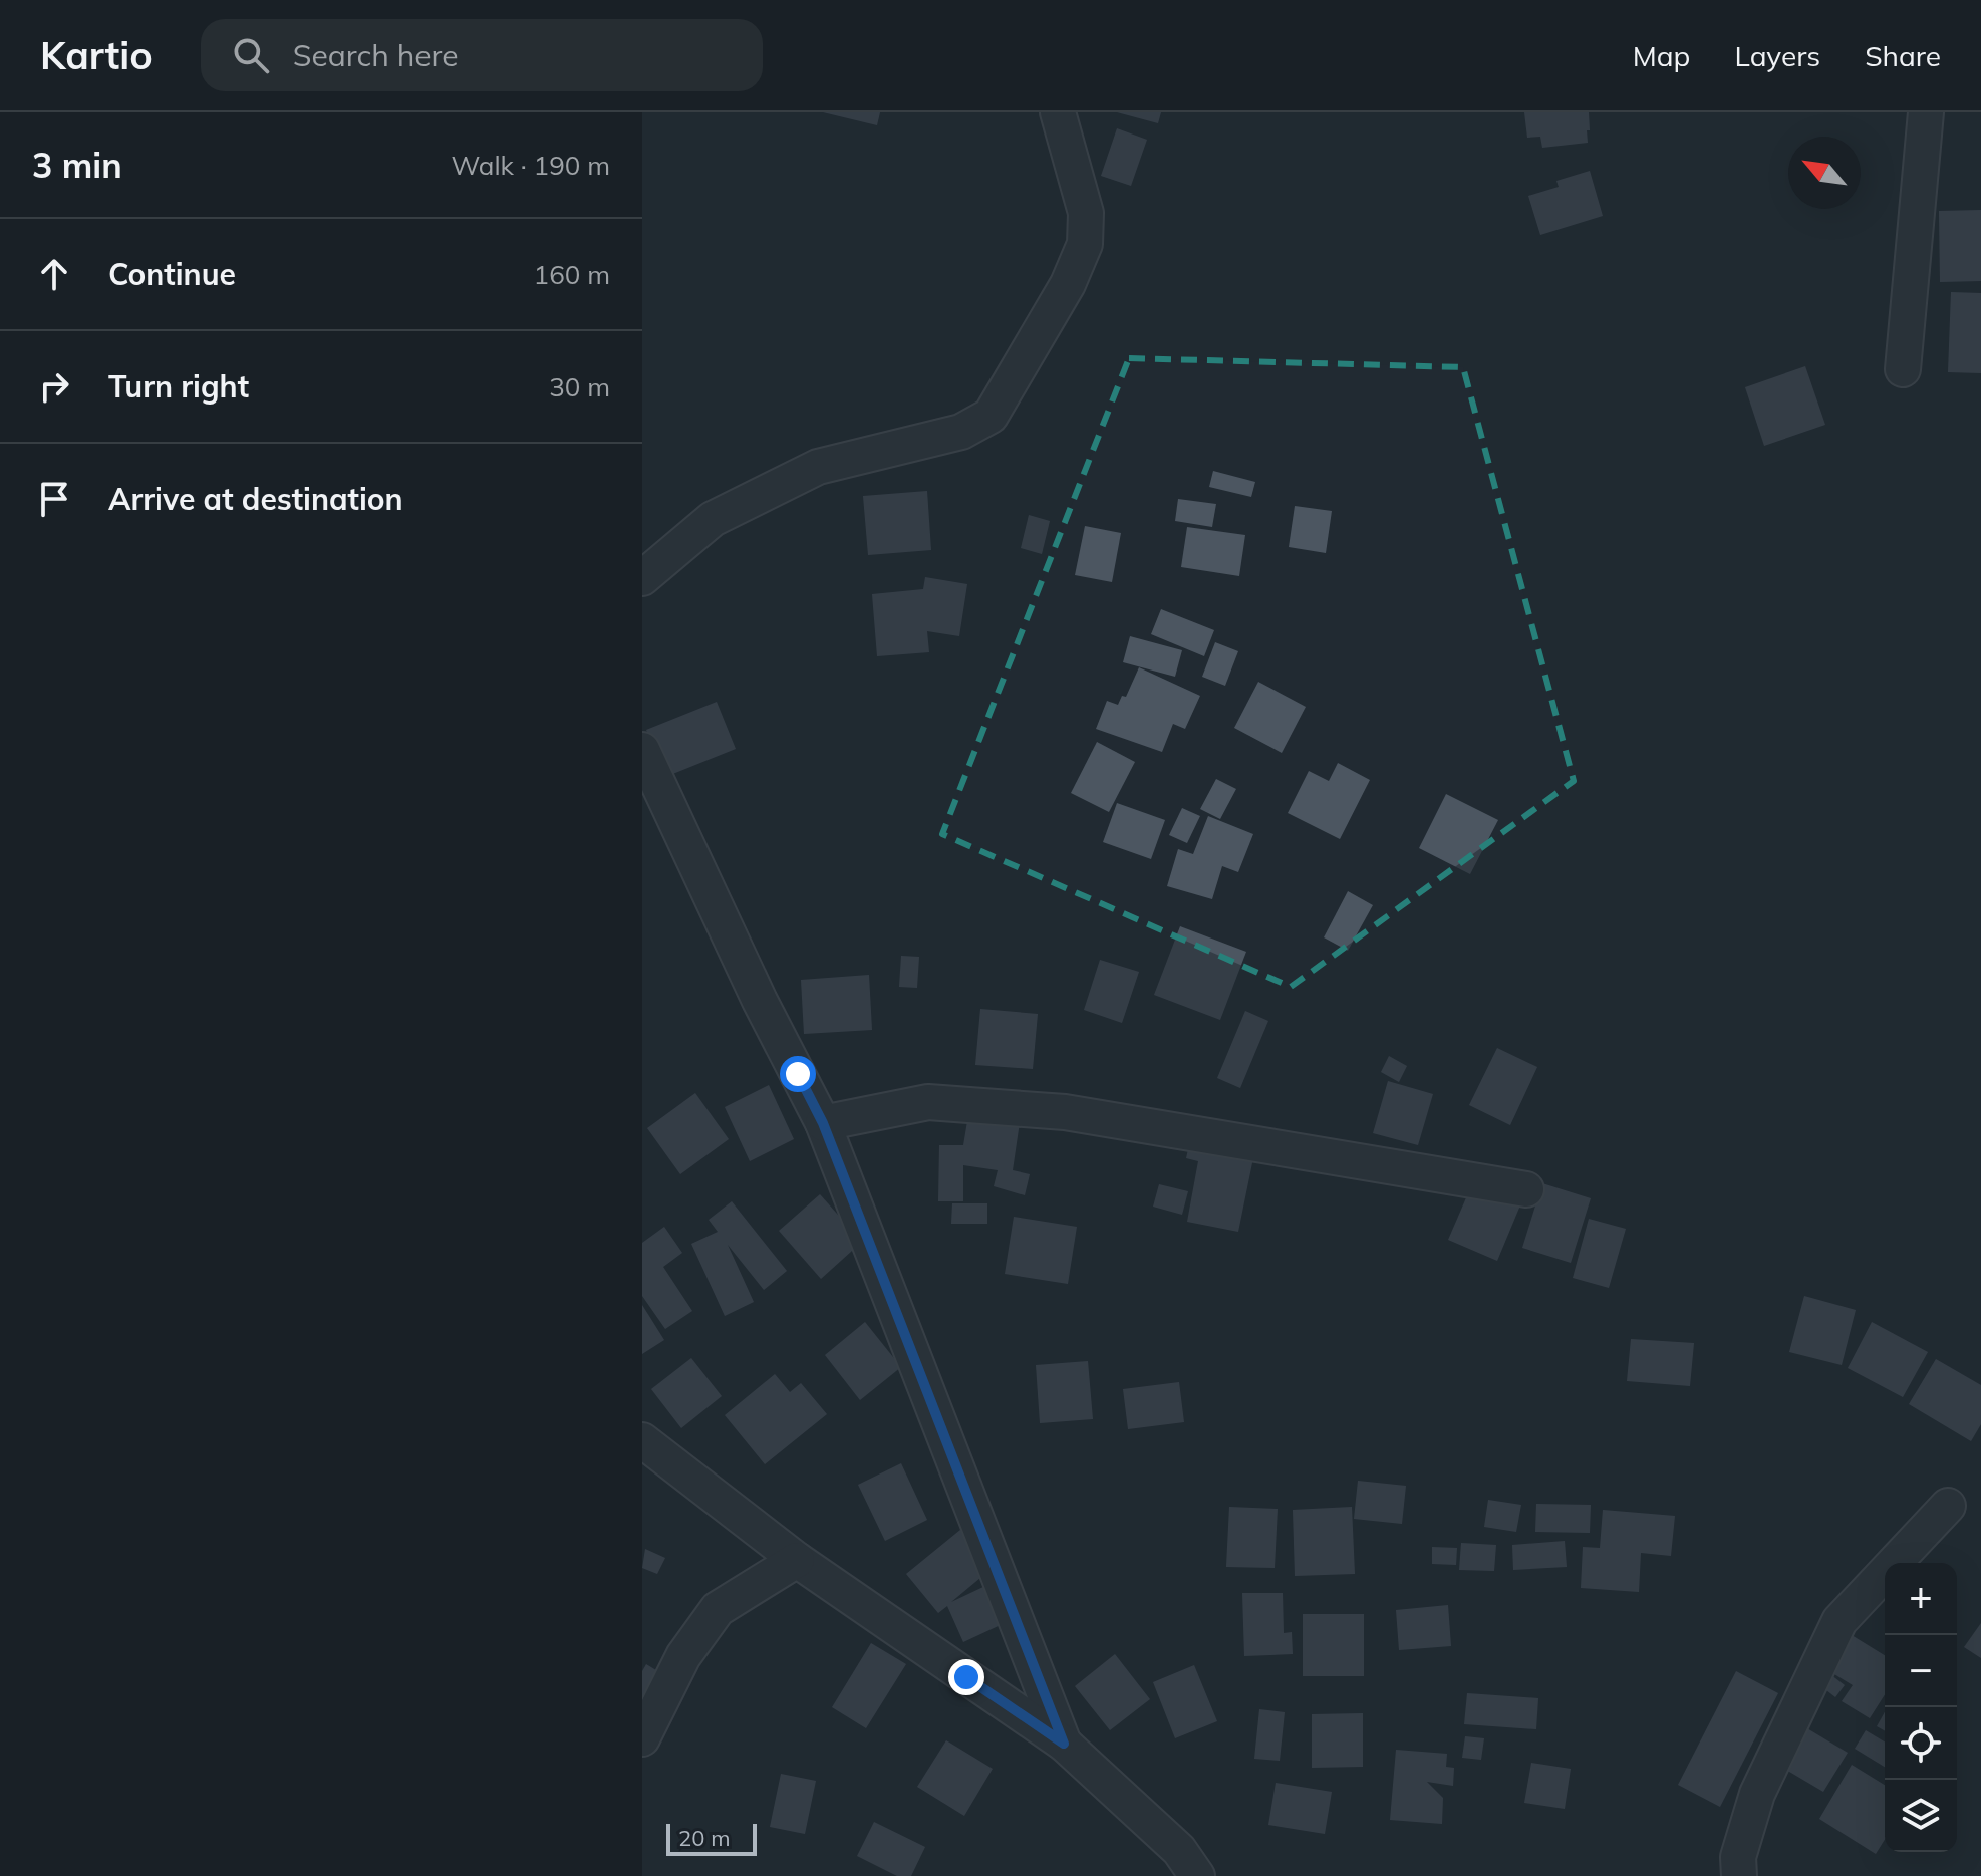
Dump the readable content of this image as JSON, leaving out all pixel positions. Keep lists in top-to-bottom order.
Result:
{
  "scale_bar": "20 m",
  "north": "top left",
  "page": {
    "header": "Kartio",
    "search": "Search here",
    "nav": ["Map", "Layers", "Share"],
    "heading": ["3 min", "Walk · 190 m"],
    "list": [
      ["Continue", "160 m"],
      ["Turn right", "30 m"],
      "Arrive at destination"
    ],
    "map_buttons": ["+", "−"],
    "scale": "20 m"
  }
}
